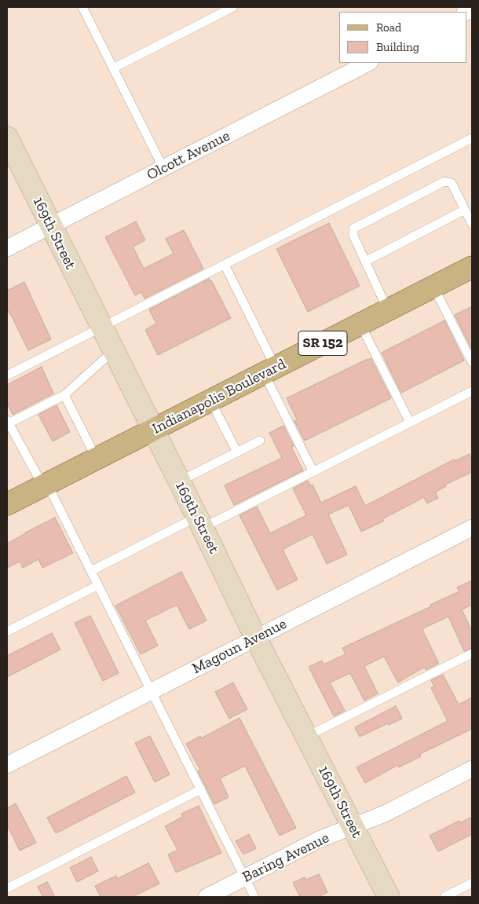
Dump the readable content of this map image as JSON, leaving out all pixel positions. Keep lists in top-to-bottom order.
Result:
{
  "streets": {
    "main road": ["SR 152", "Indianapolis Boulevard"],
    "street": [
      "Olcott Avenue",
      "169th Street",
      "Magoun Avenue",
      "Baring Avenue"
    ]
  },
  "crossings": [
    ["Olcott Avenue", "169th Street"],
    ["169th Street", "Indianapolis Boulevard"],
    ["169th Street", "Magoun Avenue"],
    ["169th Street", "Baring Avenue"]
  ],
  "legend": ["Road", "Building"]
}
